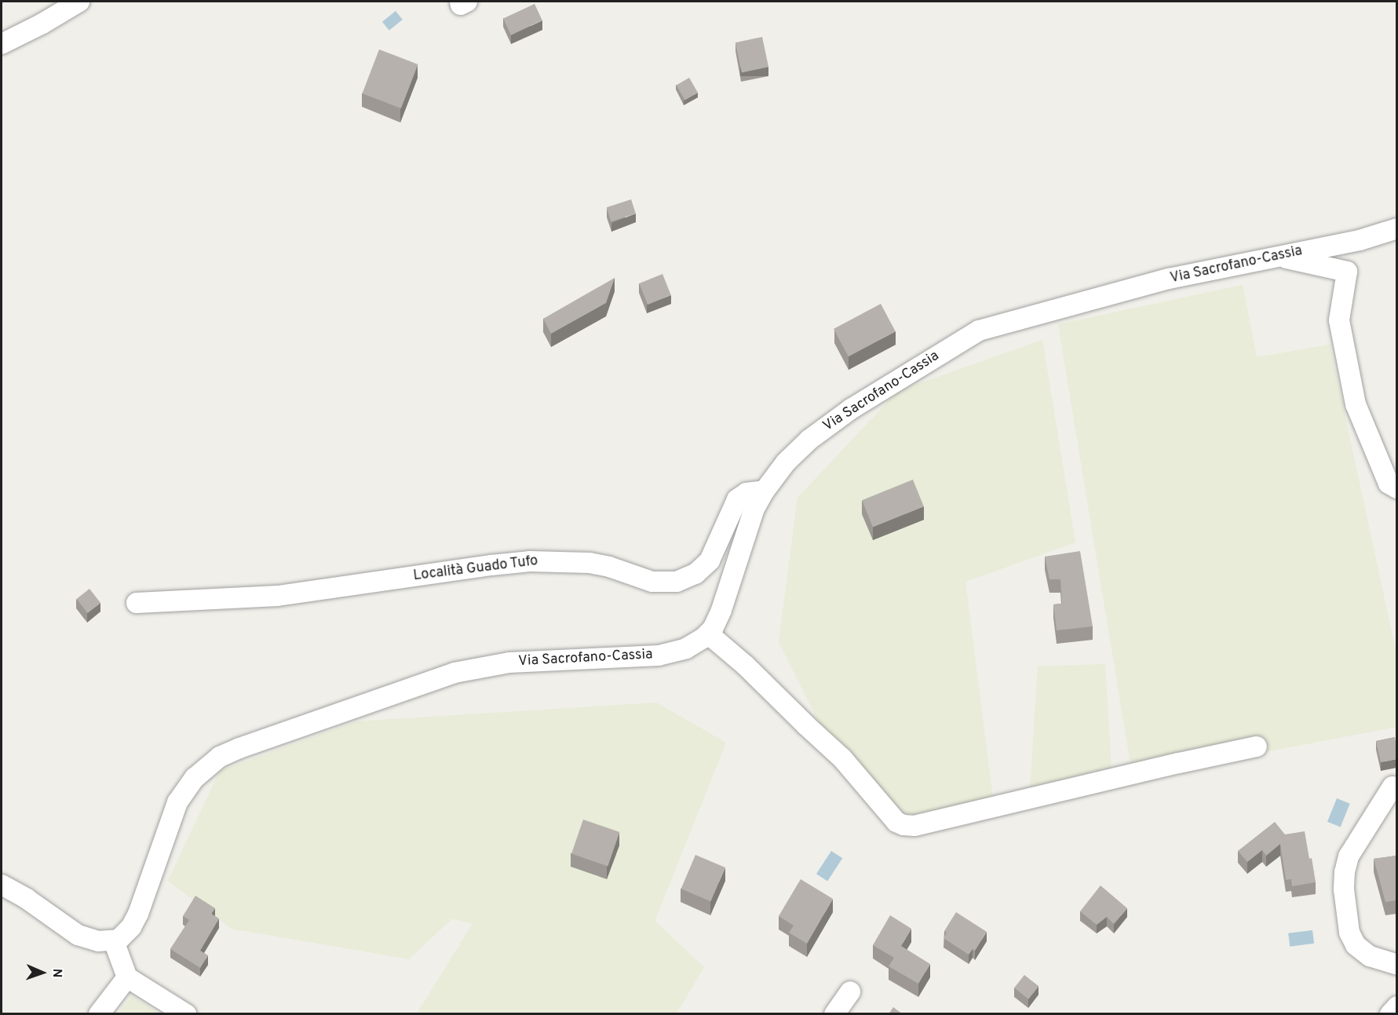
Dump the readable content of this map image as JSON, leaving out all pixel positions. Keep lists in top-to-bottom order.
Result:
{
  "streets": {
    "street": ["Via Sacrofano-Cassia", "Località Guado Tufo"]
  },
  "crossings": [
    ["Via Sacrofano-Cassia", "Località Guado Tufo"]
  ],
  "north": "right"
}
